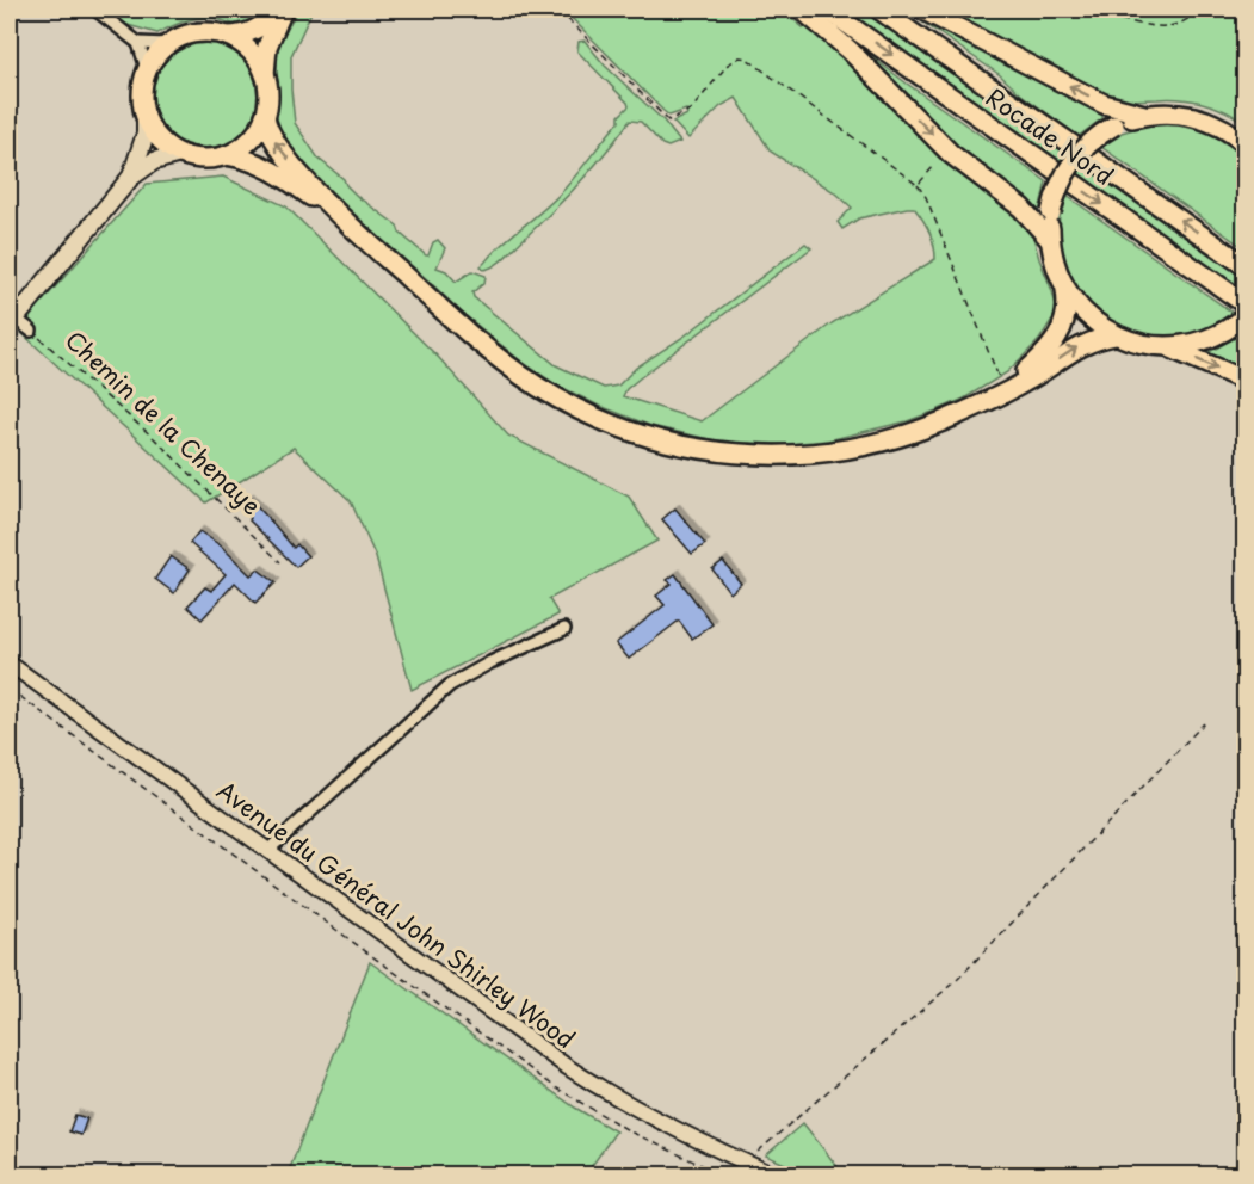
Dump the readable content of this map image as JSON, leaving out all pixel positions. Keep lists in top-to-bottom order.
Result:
{
  "streets": {
    "main road": ["Rocade Nord"],
    "street": ["Chemin de la Chenaye", "Avenue du Général John Shirley Wood"]
  }
}
